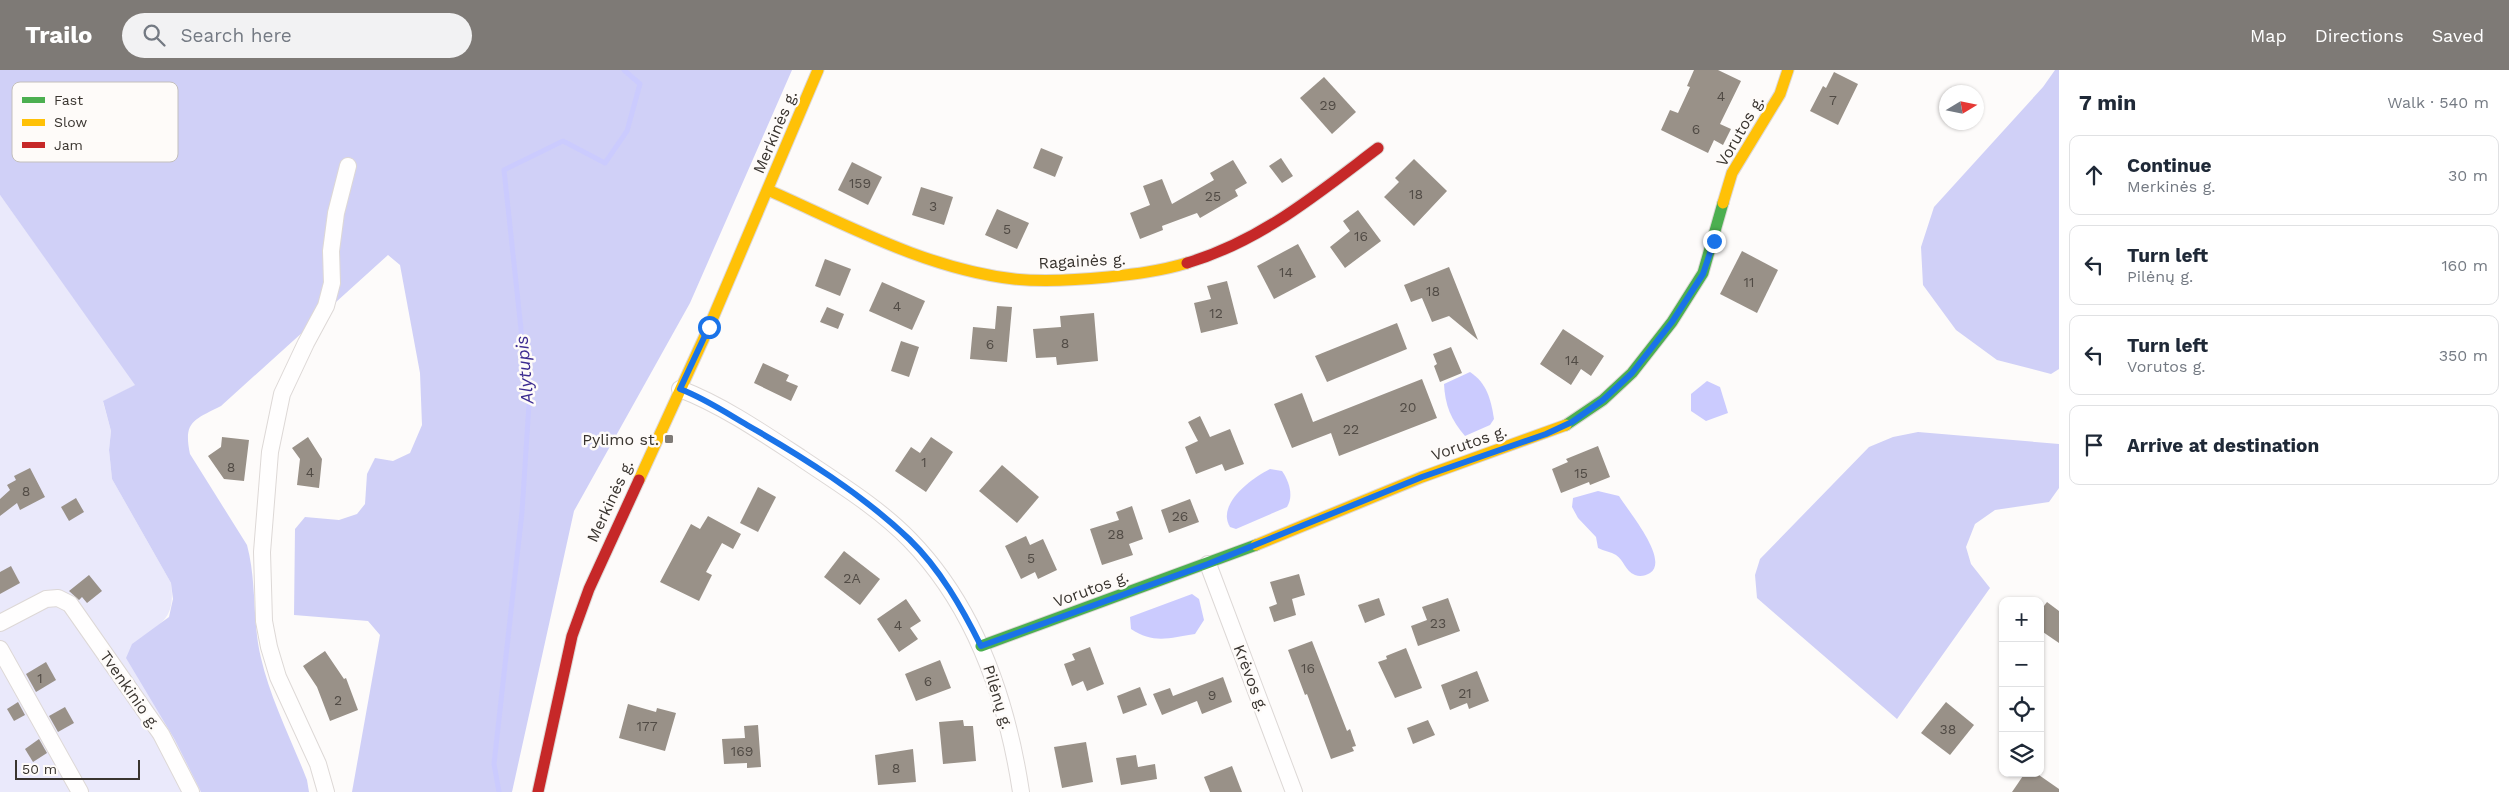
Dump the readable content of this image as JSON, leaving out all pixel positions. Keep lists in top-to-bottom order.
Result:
{
  "streets": {
    "street": [
      "Vorutos g.",
      "Merkinės g.",
      "Ragainės g.",
      "Krėvos g.",
      "Tvenkinio g.",
      "Pilėnų g."
    ]
  },
  "crossings": [
    ["Vorutos g.", "Krėvos g."],
    ["Vorutos g.", "Pilėnų g."],
    ["Merkinės g.", "Ragainės g."],
    ["Merkinės g.", "Pilėnų g."]
  ],
  "water": ["Alytupis"],
  "places": {
    "transit": ["Pylimo st."]
  },
  "house_numbers": [
    "4",
    "7",
    "29",
    "6",
    "159",
    "18",
    "25",
    "3",
    "5",
    "16",
    "14",
    "11",
    "18",
    "4",
    "12",
    "8",
    "6",
    "14",
    "20",
    "22",
    "1",
    "8",
    "4",
    "15",
    "8",
    "26",
    "28",
    "5",
    "2A",
    "23",
    "4",
    "16",
    "1",
    "6",
    "21",
    "9",
    "2",
    "177",
    "38",
    "169",
    "8"
  ],
  "legend": ["Fast", "Slow", "Jam"],
  "scale_bar": "50 m",
  "north": "right",
  "page": {
    "header": "Trailo",
    "search": "Search here",
    "nav": ["Map", "Directions", "Saved"],
    "heading": ["7 min", "Walk · 540 m"],
    "list": [
      ["Continue", "Merkinės g.", "30 m"],
      ["Turn left", "Pilėnų g.", "160 m"],
      ["Turn left", "Vorutos g.", "350 m"],
      "Arrive at destination"
    ],
    "map_buttons": ["+", "−"],
    "scale": "50 m"
  }
}
